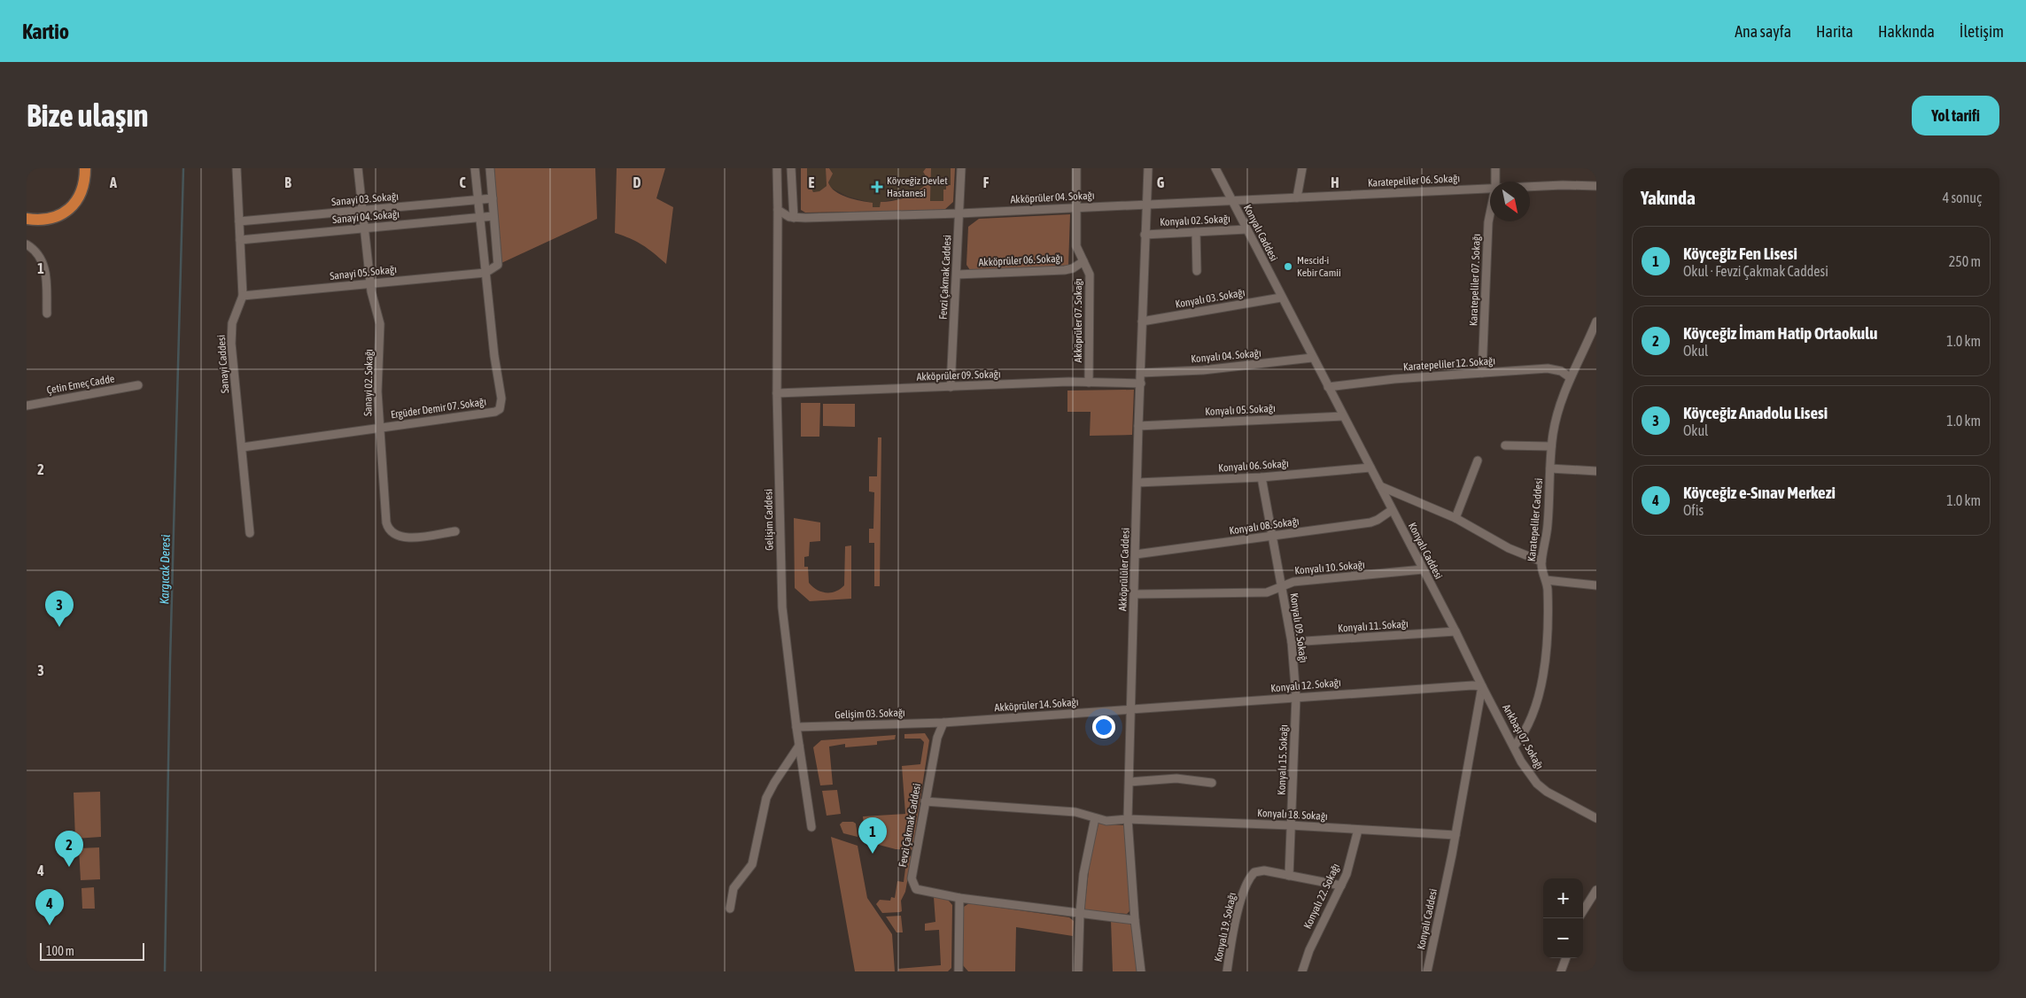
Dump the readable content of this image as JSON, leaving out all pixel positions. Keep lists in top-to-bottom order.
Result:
{
  "streets": {
    "street": [
      "Karatepeliler 06. Sokağı",
      "Akköprüler 04. Sokağı",
      "Sanayi 03. Sokağı",
      "Sanayi 04. Sokağı",
      "Konyalı 02. Sokağı",
      "Konyalı Caddesi",
      "Akköprüler 06. Sokağı",
      "Sanayi 05. Sokağı",
      "Fevzi Çakmak Caddesi",
      "Karatepeliler 07. Sokağı",
      "Konyalı 03. Sokağı",
      "Akköprüler 07. Sokağı",
      "Konyalı 04. Sokağı",
      "Sanayi Caddesi",
      "Karatepeliler 12. Sokağı",
      "Akköprüler 09. Sokağı",
      "Sanayi 02. Sokağı",
      "Çetin Emeç Cadde",
      "Ergüder Demir 07. Sokağı",
      "Konyalı 05. Sokağı",
      "Konyalı 06. Sokağı",
      "Gelişim Caddesi",
      "Karatepeliler Caddesi",
      "Konyalı 08. Sokağı",
      "Konyalı 10. Sokağı",
      "Akköprülüler Caddesi",
      "Konyalı 11. Sokağı",
      "Konyalı 09. Sokağı",
      "Konyalı 12. Sokağı",
      "Akköprüler 14. Sokağı",
      "Gelişim 03. Sokağı",
      "Arıkbaşı 07. Sokağı",
      "Konyalı 15. Sokağı",
      "Konyalı 18. Sokağı",
      "Konyalı 22. Sokağı",
      "Konyalı 19. Sokağı"
    ]
  },
  "crossings": [
    ["Karatepeliler 06. Sokağı", "Akköprüler 04. Sokağı"],
    ["Karatepeliler 06. Sokağı", "Konyalı Caddesi"],
    ["Akköprüler 04. Sokağı", "Konyalı Caddesi"],
    ["Akköprüler 04. Sokağı", "Fevzi Çakmak Caddesi"],
    ["Akköprüler 04. Sokağı", "Akköprüler 07. Sokağı"],
    ["Akköprüler 04. Sokağı", "Akköprülüler Caddesi"],
    ["Sanayi 03. Sokağı", "Sanayi Caddesi"],
    ["Sanayi 03. Sokağı", "Sanayi 02. Sokağı"],
    ["Sanayi 04. Sokağı", "Sanayi Caddesi"],
    ["Sanayi 04. Sokağı", "Sanayi 02. Sokağı"],
    ["Konyalı 02. Sokağı", "Konyalı Caddesi"],
    ["Konyalı 02. Sokağı", "Akköprülüler Caddesi"],
    ["Konyalı Caddesi", "Konyalı 03. Sokağı"],
    ["Konyalı Caddesi", "Konyalı 04. Sokağı"],
    ["Konyalı Caddesi", "Karatepeliler 12. Sokağı"],
    ["Konyalı Caddesi", "Konyalı 05. Sokağı"],
    ["Konyalı Caddesi", "Konyalı 06. Sokağı"],
    ["Konyalı Caddesi", "Konyalı 08. Sokağı"],
    ["Konyalı Caddesi", "Konyalı 10. Sokağı"],
    ["Konyalı Caddesi", "Konyalı 11. Sokağı"],
    ["Konyalı Caddesi", "Konyalı 12. Sokağı"],
    ["Konyalı Caddesi", "Arıkbaşı 07. Sokağı"],
    ["Konyalı Caddesi", "Konyalı 18. Sokağı"],
    ["Akköprüler 06. Sokağı", "Fevzi Çakmak Caddesi"],
    ["Akköprüler 06. Sokağı", "Akköprüler 07. Sokağı"],
    ["Sanayi 05. Sokağı", "Sanayi Caddesi"],
    ["Sanayi 05. Sokağı", "Sanayi 02. Sokağı"],
    ["Sanayi 05. Sokağı", "Ergüder Demir 07. Sokağı"],
    ["Fevzi Çakmak Caddesi", "Akköprüler 09. Sokağı"],
    ["Fevzi Çakmak Caddesi", "Akköprüler 14. Sokağı"],
    ["Fevzi Çakmak Caddesi", "Gelişim 03. Sokağı"],
    ["Fevzi Çakmak Caddesi", "Konyalı 18. Sokağı"],
    ["Karatepeliler 07. Sokağı", "Karatepeliler 12. Sokağı"],
    ["Konyalı 03. Sokağı", "Akköprülüler Caddesi"],
    ["Akköprüler 07. Sokağı", "Akköprüler 09. Sokağı"],
    ["Konyalı 04. Sokağı", "Akköprülüler Caddesi"],
    ["Sanayi Caddesi", "Ergüder Demir 07. Sokağı"],
    ["Karatepeliler 12. Sokağı", "Karatepeliler Caddesi"],
    ["Akköprüler 09. Sokağı", "Gelişim Caddesi"],
    ["Akköprüler 09. Sokağı", "Akköprülüler Caddesi"],
    ["Sanayi 02. Sokağı", "Ergüder Demir 07. Sokağı"],
    ["Konyalı 05. Sokağı", "Akköprülüler Caddesi"],
    ["Konyalı 06. Sokağı", "Akköprülüler Caddesi"],
    ["Konyalı 06. Sokağı", "Konyalı 09. Sokağı"],
    ["Gelişim Caddesi", "Gelişim 03. Sokağı"],
    ["Karatepeliler Caddesi", "Arıkbaşı 07. Sokağı"],
    ["Konyalı 08. Sokağı", "Akköprülüler Caddesi"],
    ["Konyalı 08. Sokağı", "Konyalı 09. Sokağı"],
    ["Konyalı 10. Sokağı", "Akköprülüler Caddesi"],
    ["Konyalı 10. Sokağı", "Konyalı 09. Sokağı"],
    ["Akköprülüler Caddesi", "Konyalı 12. Sokağı"],
    ["Akköprülüler Caddesi", "Akköprüler 14. Sokağı"],
    ["Akköprülüler Caddesi", "Konyalı 18. Sokağı"],
    ["Konyalı 11. Sokağı", "Konyalı 09. Sokağı"],
    ["Konyalı 09. Sokağı", "Konyalı 12. Sokağı"],
    ["Konyalı 09. Sokağı", "Konyalı 15. Sokağı"],
    ["Konyalı 12. Sokağı", "Akköprüler 14. Sokağı"],
    ["Konyalı 12. Sokağı", "Arıkbaşı 07. Sokağı"],
    ["Konyalı 12. Sokağı", "Konyalı 15. Sokağı"],
    ["Akköprüler 14. Sokağı", "Gelişim 03. Sokağı"],
    ["Konyalı 15. Sokağı", "Konyalı 18. Sokağı"],
    ["Konyalı 15. Sokağı", "Konyalı 19. Sokağı"],
    ["Konyalı 18. Sokağı", "Konyalı 22. Sokağı"],
    ["Konyalı 22. Sokağı", "Konyalı 19. Sokağı"]
  ],
  "water": ["Kargıcak Deresi"],
  "places": {
    "health": ["Köyceğiz Devlet Hastanesi"],
    "other": ["Mescid-i Kebir Camii"]
  },
  "scale_bar": "100 m",
  "north": "bottom right",
  "page": {
    "header": "Kartio",
    "nav": [
      "Ana sayfa",
      "Harita",
      "Hakkında",
      "İletişim"
    ],
    "buttons": "Yol tarifi",
    "title": "Bize ulaşın",
    "heading": ["Yakında", "4 sonuç"],
    "list": [
      {
        "mark": "1",
        "name": "Köyceğiz Fen Lisesi",
        "note": "Okul · Fevzi Çakmak Caddesi",
        "value": "250 m"
      },
      {
        "mark": "2",
        "name": "Köyceğiz İmam Hatip Ortaokulu",
        "note": "Okul",
        "value": "1.0 km"
      },
      {
        "mark": "3",
        "name": "Köyceğiz Anadolu Lisesi",
        "note": "Okul",
        "value": "1.0 km"
      },
      {
        "mark": "4",
        "name": "Köyceğiz e-Sınav Merkezi",
        "note": "Ofis",
        "value": "1.0 km"
      }
    ],
    "pins": [
      "3",
      "1",
      "2",
      "4"
    ],
    "map_buttons": ["+", "−"],
    "scale": "100 m"
  },
  "grid": {
    "columns": [
      "A",
      "B",
      "C",
      "D",
      "E",
      "F",
      "G",
      "H"
    ],
    "rows": [
      "1",
      "2",
      "3",
      "4"
    ]
  }
}
